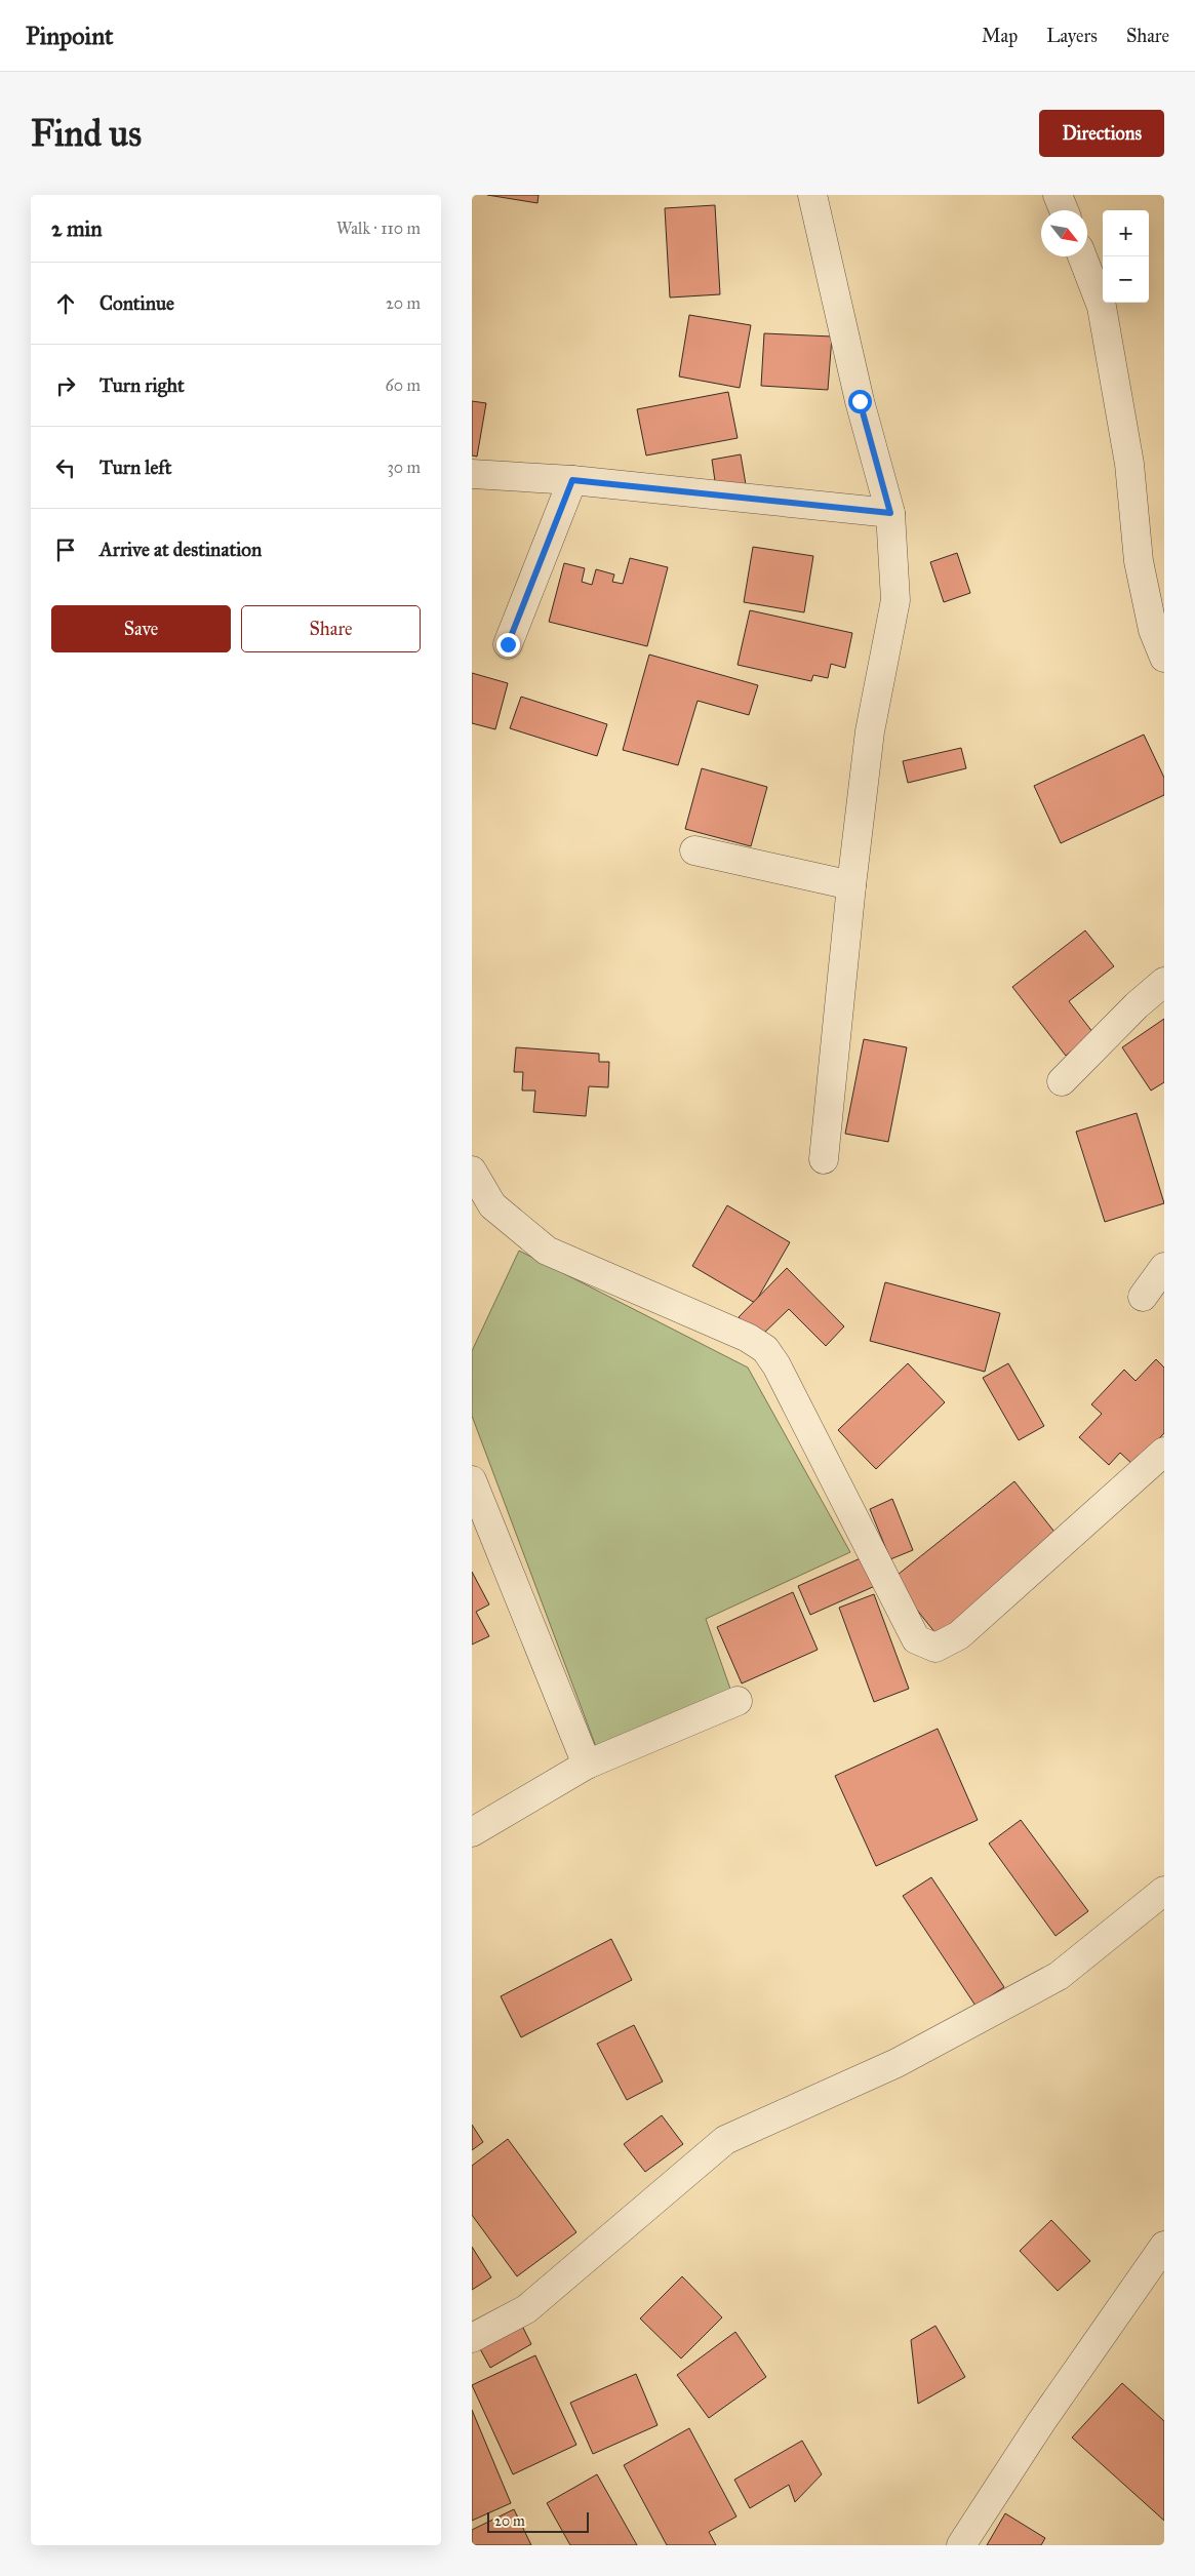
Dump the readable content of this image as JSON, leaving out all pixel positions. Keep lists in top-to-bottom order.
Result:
{
  "scale_bar": "20 m",
  "north": "bottom right",
  "page": {
    "header": "Pinpoint",
    "nav": ["Map", "Layers", "Share"],
    "buttons": [
      "Directions",
      ["Save", "Share"]
    ],
    "title": "Find us",
    "heading": ["2 min", "Walk · 110 m"],
    "map_buttons": ["+", "−"],
    "list": [
      ["Continue", "20 m"],
      ["Turn right", "60 m"],
      ["Turn left", "30 m"],
      "Arrive at destination"
    ],
    "scale": "20 m"
  }
}
